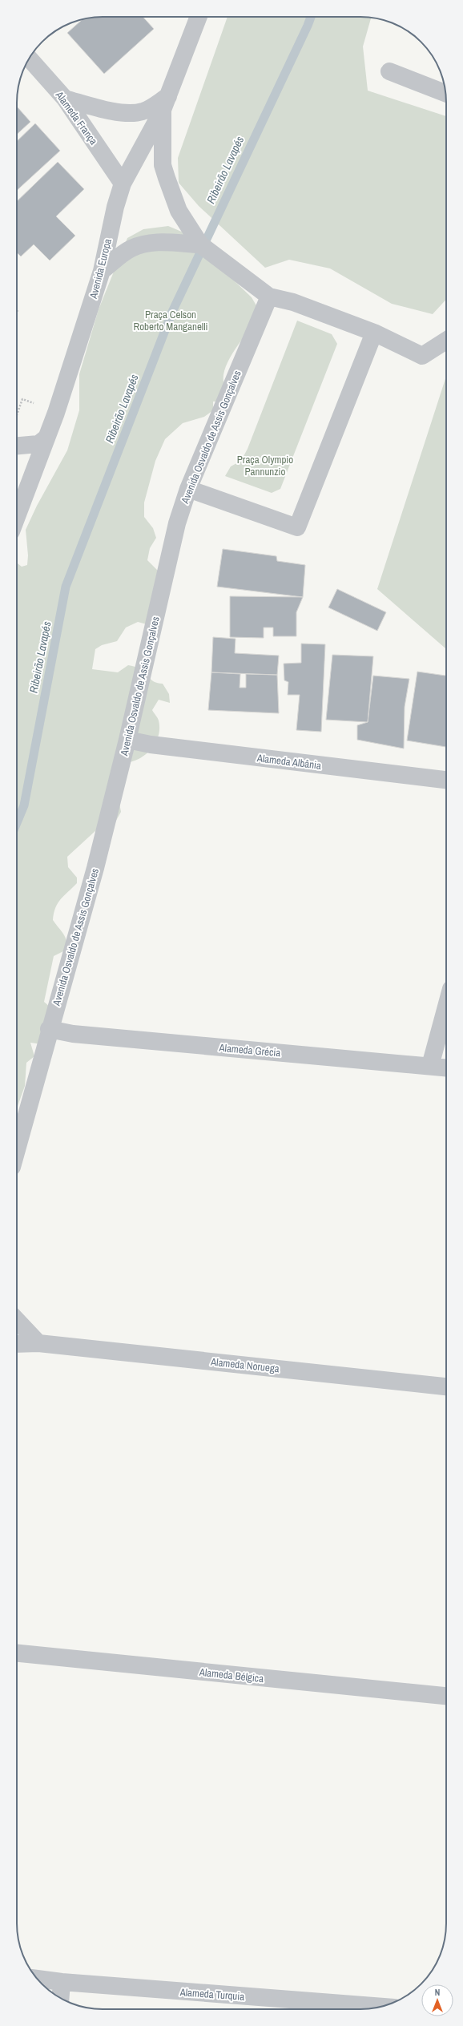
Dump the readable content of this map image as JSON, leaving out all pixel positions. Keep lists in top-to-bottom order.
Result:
{
  "streets": {
    "street": [
      "Alameda França",
      "Avenida Europa",
      "Avenida Osvaldo de Assis Gonçalves",
      "Alameda Albânia",
      "Alameda Grécia",
      "Alameda Noruega",
      "Alameda Bélgica",
      "Alameda Turquia"
    ]
  },
  "crossings": [
    ["Alameda França", "Avenida Europa"],
    ["Avenida Osvaldo de Assis Gonçalves", "Alameda Albânia"],
    ["Avenida Osvaldo de Assis Gonçalves", "Alameda Grécia"]
  ],
  "water": ["Ribeirão Lavapés"],
  "parks": ["Praça Celson Roberto Manganelli", "Praça Olympio Pannunzio"],
  "north": "top"
}
